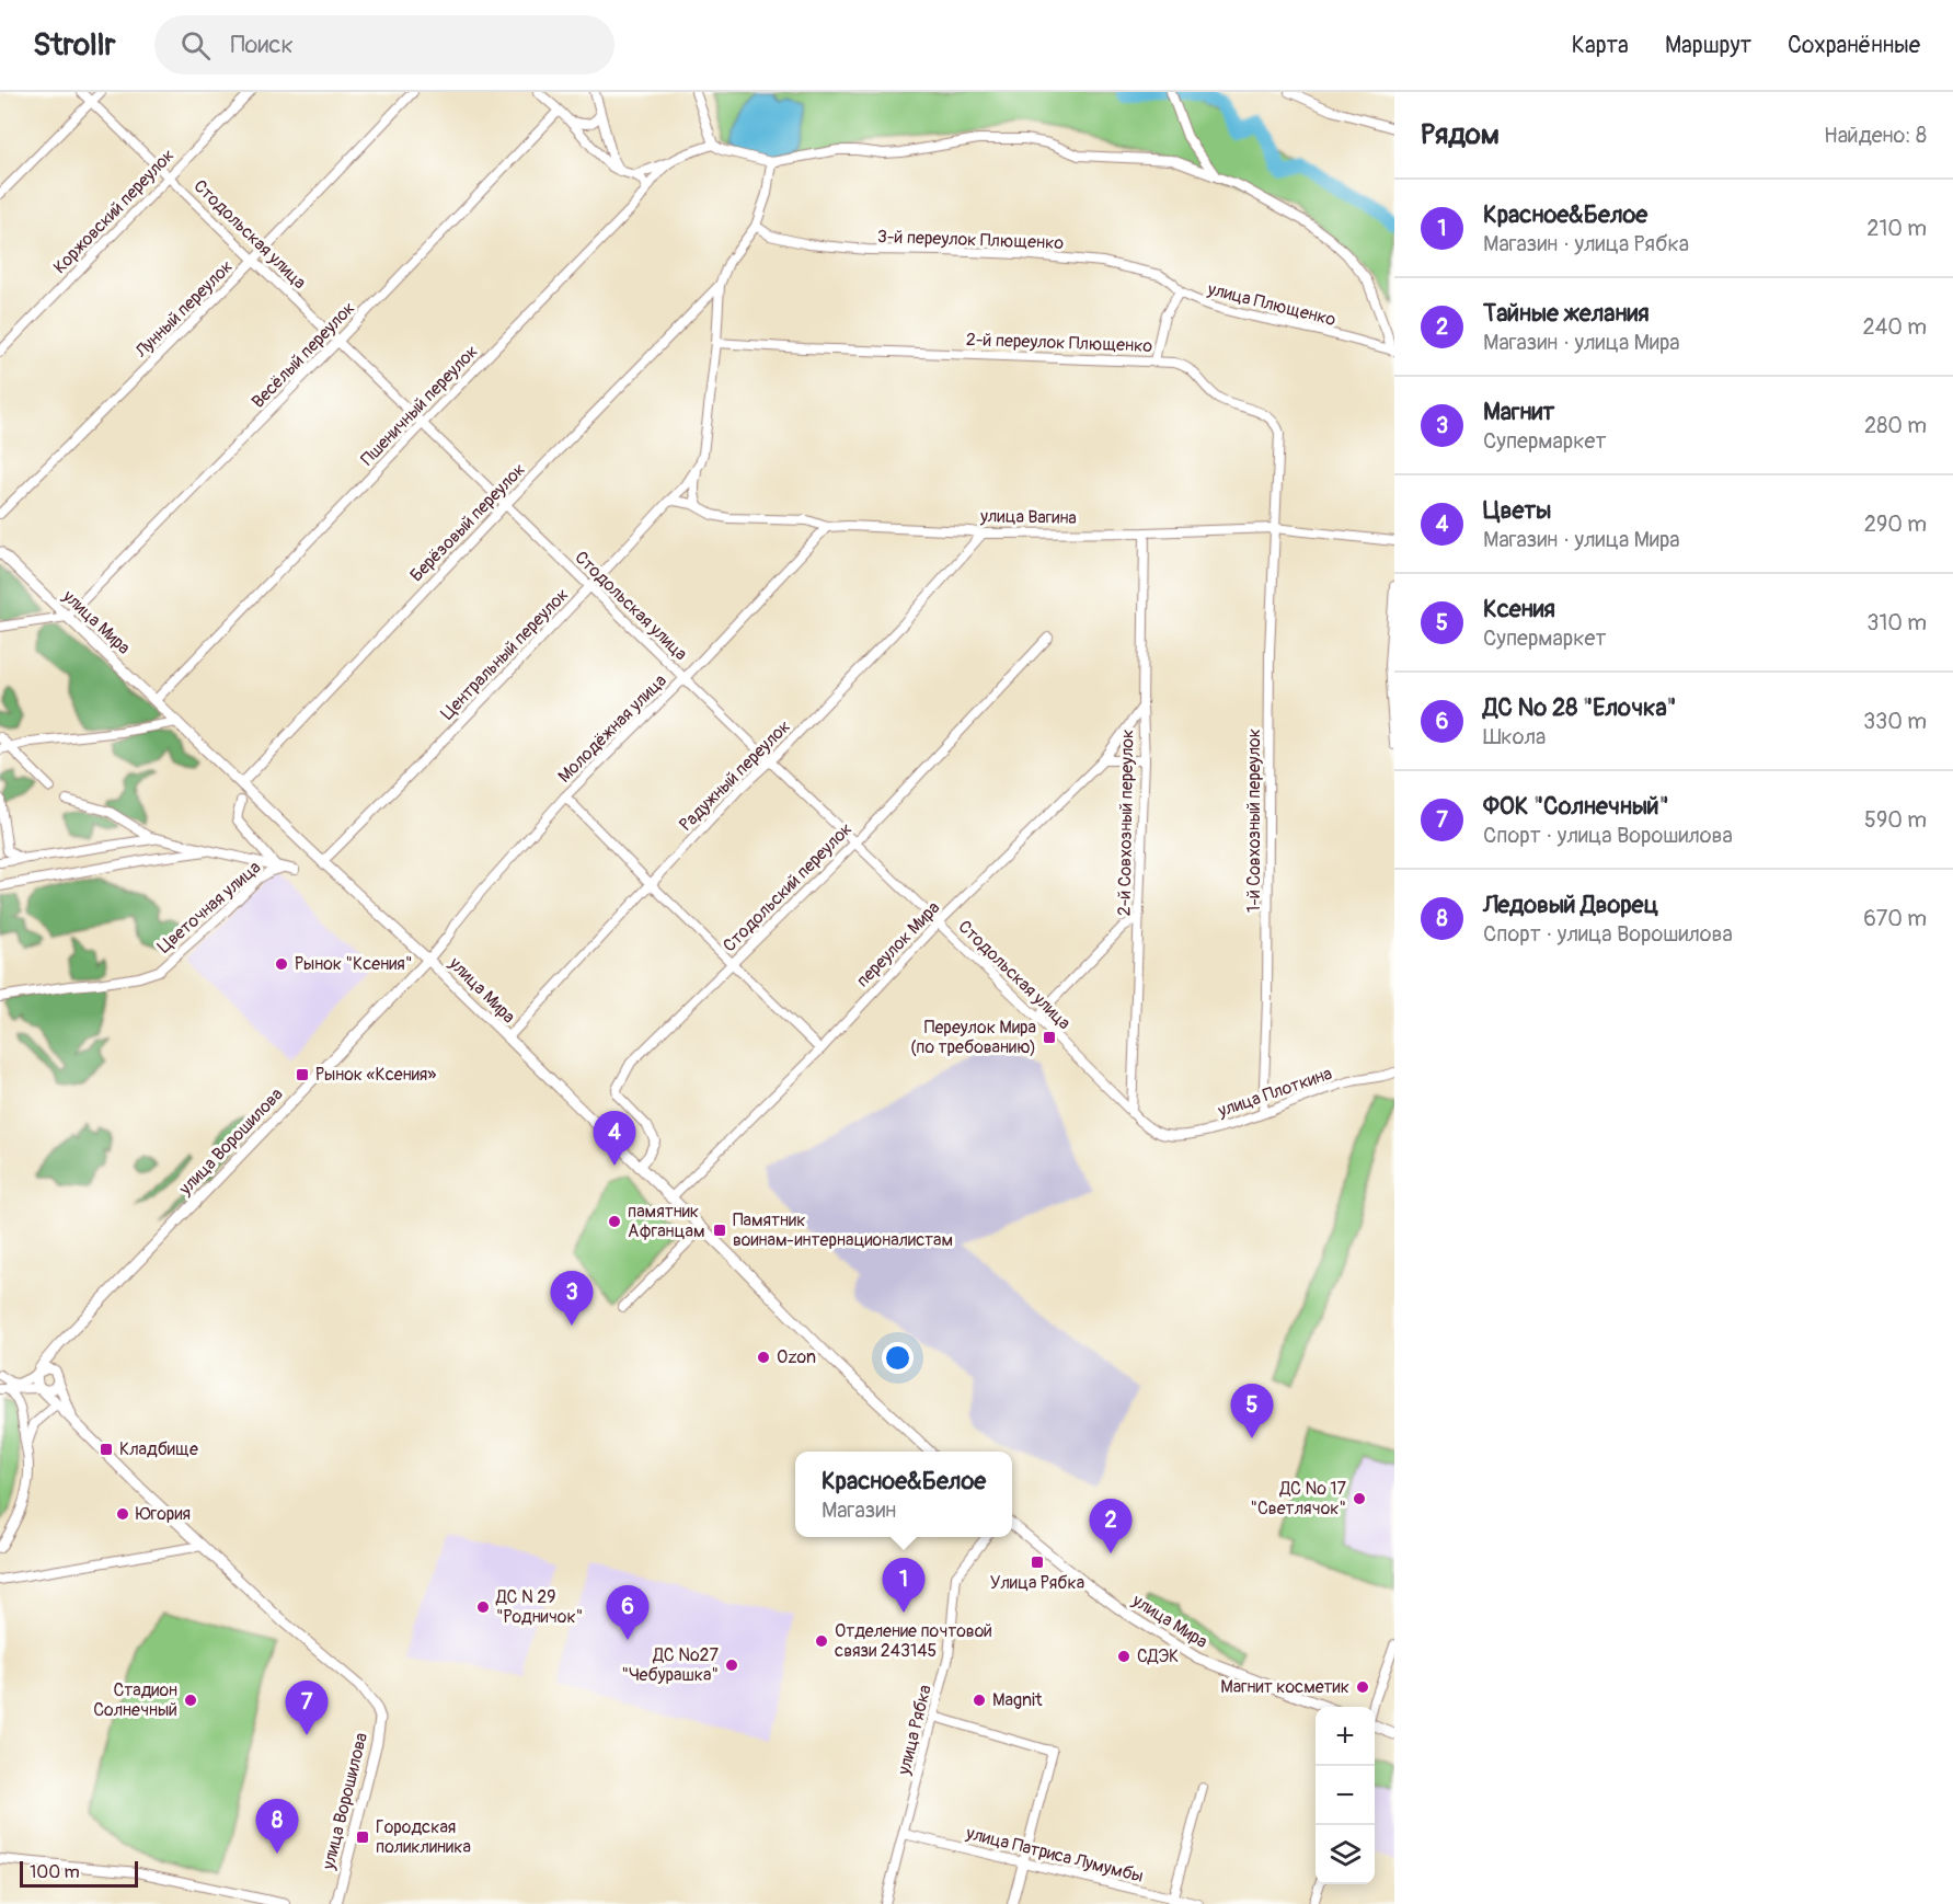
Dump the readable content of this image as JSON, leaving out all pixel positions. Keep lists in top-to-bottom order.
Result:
{
  "streets": {
    "main road": ["улица Мира", "улица Ворошилова"],
    "street": [
      "Коржовский переулок",
      "Стодольская улица",
      "3-й переулок Плющенко",
      "улица Плющенко",
      "Лунный переулок",
      "2-й переулок Плющенко",
      "Весёлый переулок",
      "Пшеничный переулок",
      "улица Вагина",
      "Берёзовый переулок",
      "Центральный переулок",
      "Молодёжная улица",
      "Радужный переулок",
      "1-й Совхозный переулок",
      "2-й Совхозный переулок",
      "Стодольский переулок",
      "Цветочная улица",
      "переулок Мира",
      "улица Плоткина",
      "улица Рябка",
      "улица Патриса Лумумбы"
    ]
  },
  "crossings": [
    ["Коржовский переулок", "Стодольская улица"],
    ["Стодольская улица", "Лунный переулок"],
    ["Стодольская улица", "Весёлый переулок"],
    ["Стодольская улица", "Пшеничный переулок"],
    ["Стодольская улица", "Берёзовый переулок"],
    ["Стодольская улица", "Центральный переулок"],
    ["Стодольская улица", "Молодёжная улица"],
    ["Стодольская улица", "Радужный переулок"],
    ["Стодольская улица", "2-й Совхозный переулок"],
    ["Стодольская улица", "Стодольский переулок"],
    ["Стодольская улица", "переулок Мира"],
    ["Стодольская улица", "улица Плоткина"],
    ["3-й переулок Плющенко", "улица Плющенко"],
    ["улица Плющенко", "Пшеничный переулок"],
    ["2-й переулок Плющенко", "улица Вагина"],
    ["2-й переулок Плющенко", "Центральный переулок"],
    ["2-й переулок Плющенко", "1-й Совхозный переулок"],
    ["Весёлый переулок", "улица Мира"],
    ["Пшеничный переулок", "улица Мира"],
    ["улица Вагина", "Центральный переулок"],
    ["улица Вагина", "Молодёжная улица"],
    ["улица Вагина", "Радужный переулок"],
    ["улица Вагина", "1-й Совхозный переулок"],
    ["улица Вагина", "2-й Совхозный переулок"],
    ["Берёзовый переулок", "улица Мира"],
    ["улица Мира", "Центральный переулок"],
    ["улица Мира", "Молодёжная улица"],
    ["улица Мира", "Радужный переулок"],
    ["улица Мира", "Стодольский переулок"],
    ["улица Мира", "переулок Мира"],
    ["улица Мира", "улица Ворошилова"],
    ["Молодёжная улица", "улица Ворошилова"],
    ["1-й Совхозный переулок", "улица Плоткина"],
    ["2-й Совхозный переулок", "переулок Мира"],
    ["улица Рябка", "улица Патриса Лумумбы"]
  ],
  "places": {
    "other": [
      "Рынок \"Ксения\"",
      "памятник Афганцам",
      "Ozon",
      "ДС № 17 \"Светлячок\"",
      "Югория",
      "ДС N 29 \"Родничок\"",
      "Отделение почтовой связи 243145",
      "СДЭК",
      "ДС №27 \"Чебурашка\"",
      "Магнит косметик",
      "Стадион Солнечный",
      "Magnit"
    ],
    "transit": [
      "Переулок Мира (по требованию)",
      "Рынок «Ксения»",
      "Памятник воинам‐интернационалистам",
      "Кладбище",
      "Улица Рябка",
      "Городская поликлиника"
    ]
  },
  "scale_bar": "100 m",
  "page": {
    "header": "Strollr",
    "search": "Поиск",
    "nav": ["Карта", "Маршрут", "Сохранённые"],
    "heading": ["Рядом", "Найдено: 8"],
    "list": [
      {
        "mark": "1",
        "name": "Красное&Белое",
        "note": "Магазин · улица Рябка",
        "value": "210 m"
      },
      {
        "mark": "2",
        "name": "Тайные желания",
        "note": "Магазин · улица Мира",
        "value": "240 m"
      },
      {
        "mark": "3",
        "name": "Магнит",
        "note": "Супермаркет",
        "value": "280 m"
      },
      {
        "mark": "4",
        "name": "Цветы",
        "note": "Магазин · улица Мира",
        "value": "290 m"
      },
      {
        "mark": "5",
        "name": "Ксения",
        "note": "Супермаркет",
        "value": "310 m"
      },
      {
        "mark": "6",
        "name": "ДС № 28 \"Елочка\"",
        "note": "Школа",
        "value": "330 m"
      },
      {
        "mark": "7",
        "name": "ФОК \"Солнечный\"",
        "note": "Спорт · улица Ворошилова",
        "value": "590 m"
      },
      {
        "mark": "8",
        "name": "Ледовый Дворец",
        "note": "Спорт · улица Ворошилова",
        "value": "670 m"
      }
    ],
    "pins": [
      "4",
      "3",
      "5",
      "2",
      "1",
      "6",
      "7",
      "8"
    ],
    "popup": ["Красное&Белое", "Магазин"],
    "map_buttons": ["+", "−"],
    "scale": "100 m"
  }
}
